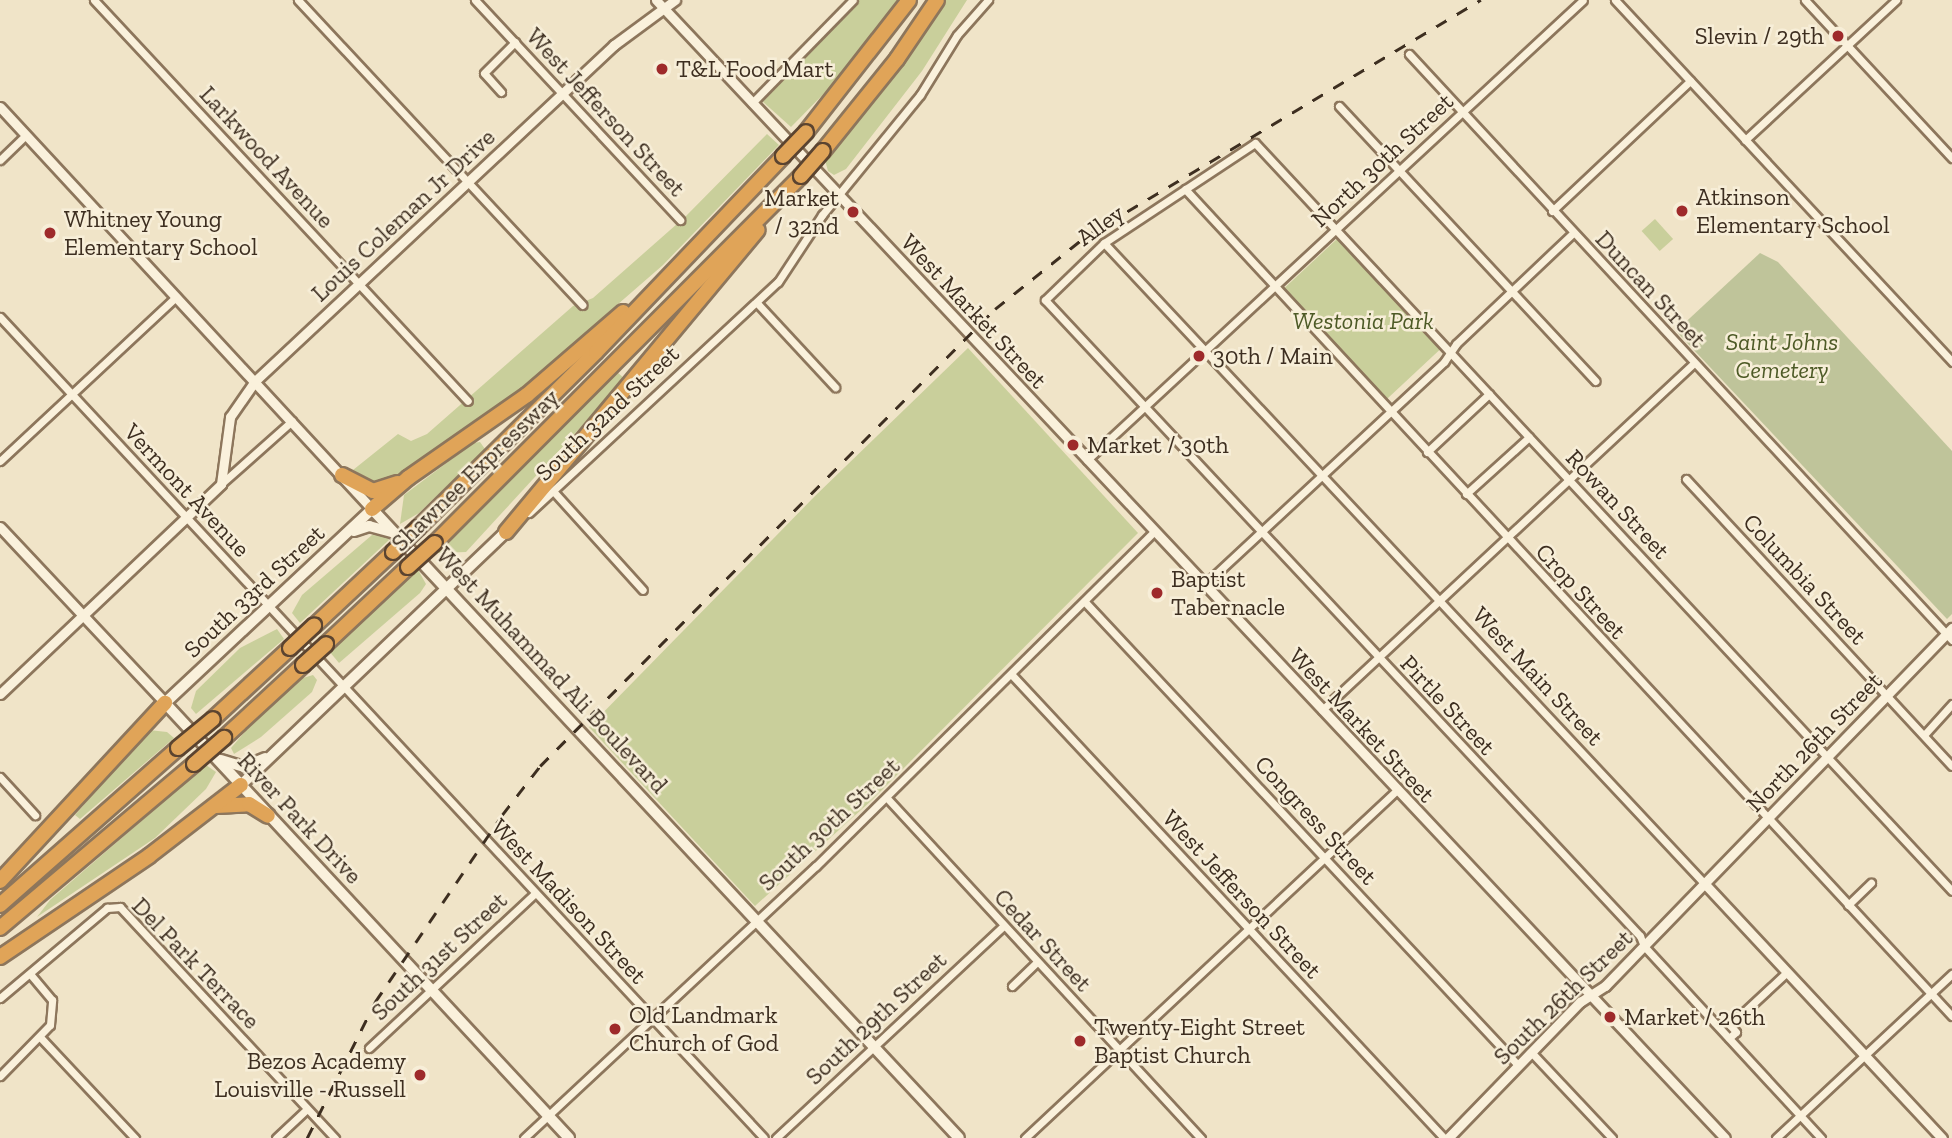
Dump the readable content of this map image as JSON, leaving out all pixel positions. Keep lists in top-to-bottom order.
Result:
{
  "streets": {
    "highway": ["Shawnee Expressway"],
    "main road": [
      "South 32nd Street",
      "South 33rd Street",
      "West Muhammad Ali Boulevard",
      "River Park Drive"
    ],
    "street": [
      "West Jefferson Street",
      "Larkwood Avenue",
      "North 30th Street",
      "Louis Coleman Jr Drive",
      "Alley",
      "Duncan Street",
      "West Market Street",
      "Vermont Avenue",
      "Rowan Street",
      "Columbia Street",
      "Crop Street",
      "West Main Street",
      "Pirtle Street",
      "North 26th Street",
      "Congress Street",
      "South 30th Street",
      "West Madison Street",
      "Cedar Street",
      "South 31st Street",
      "Del Park Terrace",
      "South 26th Street",
      "South 29th Street"
    ]
  },
  "crossings": [
    ["West Jefferson Street", "Louis Coleman Jr Drive"],
    ["West Jefferson Street", "South 30th Street"],
    ["West Jefferson Street", "South 26th Street"],
    ["Larkwood Avenue", "Louis Coleman Jr Drive"],
    ["North 30th Street", "Duncan Street"],
    ["North 30th Street", "Rowan Street"],
    ["North 30th Street", "Crop Street"],
    ["North 30th Street", "West Main Street"],
    ["Louis Coleman Jr Drive", "West Market Street"],
    ["Louis Coleman Jr Drive", "West Muhammad Ali Boulevard"],
    ["Alley", "Rowan Street"],
    ["Alley", "Crop Street"],
    ["Alley", "West Main Street"],
    ["Alley", "Pirtle Street"],
    ["Duncan Street", "North 26th Street"],
    ["West Market Street", "South 32nd Street"],
    ["West Market Street", "South 30th Street"],
    ["West Market Street", "South 26th Street"],
    ["South 32nd Street", "Vermont Avenue"],
    ["South 32nd Street", "West Muhammad Ali Boulevard"],
    ["South 32nd Street", "River Park Drive"],
    ["Vermont Avenue", "South 33rd Street"],
    ["Vermont Avenue", "West Madison Street"],
    ["Rowan Street", "North 26th Street"],
    ["Columbia Street", "North 26th Street"],
    ["South 33rd Street", "West Muhammad Ali Boulevard"],
    ["South 33rd Street", "River Park Drive"],
    ["Crop Street", "North 26th Street"],
    ["West Muhammad Ali Boulevard", "South 30th Street"],
    ["West Muhammad Ali Boulevard", "South 29th Street"],
    ["West Main Street", "North 26th Street"],
    ["West Main Street", "South 26th Street"],
    ["Pirtle Street", "South 26th Street"],
    ["North 26th Street", "South 26th Street"],
    ["River Park Drive", "South 30th Street"],
    ["River Park Drive", "South 31st Street"],
    ["Congress Street", "South 30th Street"],
    ["Congress Street", "South 26th Street"],
    ["South 30th Street", "West Madison Street"],
    ["South 30th Street", "Cedar Street"],
    ["West Madison Street", "South 31st Street"],
    ["Cedar Street", "South 29th Street"]
  ],
  "parks": ["Westonia Park", "Saint Johns Cemetery"],
  "places": [
    "Slevin / 29th",
    "T&L Food Mart",
    "Atkinson Elementary School",
    "Market / 32nd",
    "Whitney Young Elementary School",
    "30th / Main",
    "Market / 30th",
    "Baptist Tabernacle",
    "Market / 26th",
    "Old Landmark Church of God",
    "Twenty-Eight Street Baptist Church",
    "Bezos Academy Louisville - Russell"
  ]
}
